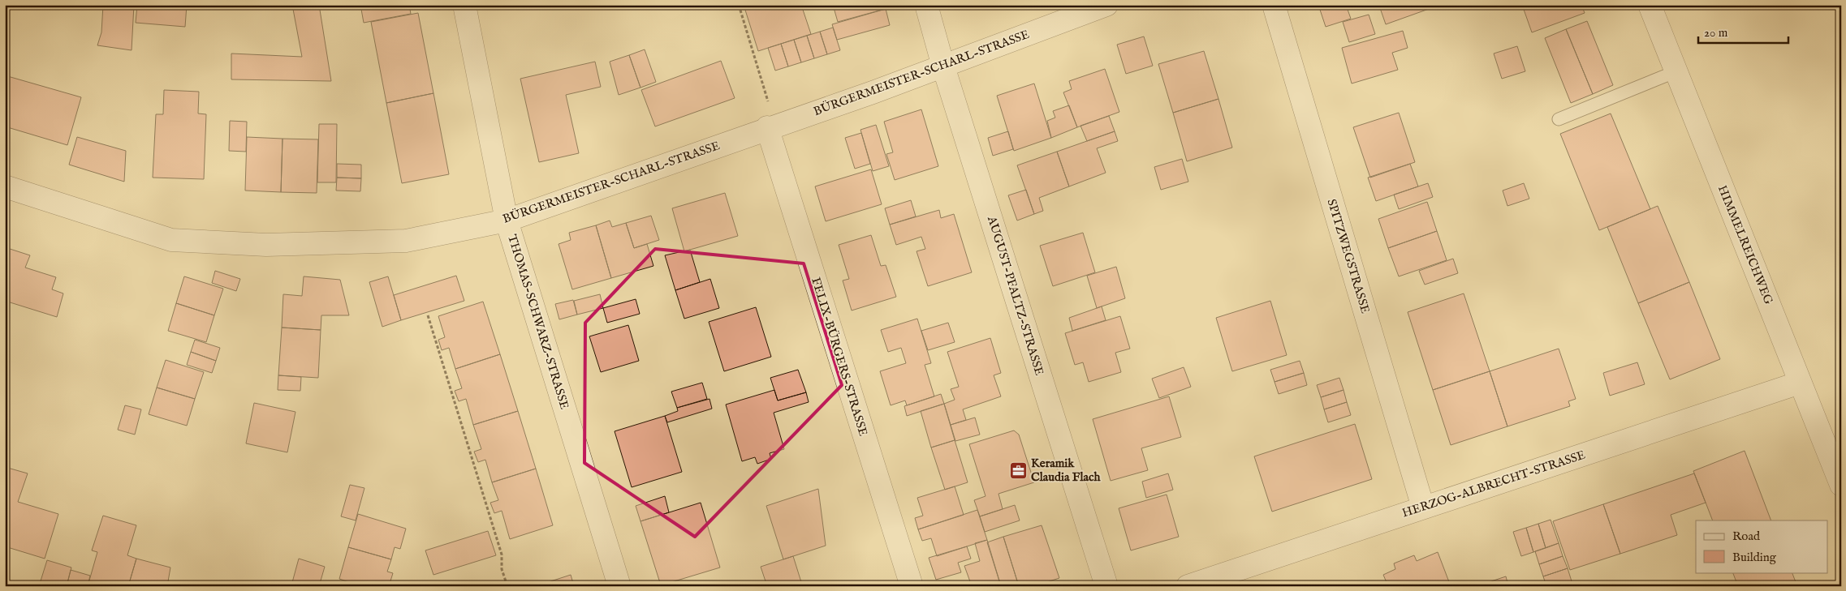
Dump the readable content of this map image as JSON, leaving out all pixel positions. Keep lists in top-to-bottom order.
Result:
{
  "streets": {
    "street": [
      "BÜRGERMEISTER-SCHARL-STRASSE",
      "HIMMELREICHWEG",
      "SPITZWEGSTRASSE",
      "AUGUST-PFALTZ-STRASSE",
      "THOMAS-SCHWARZ-STRASSE",
      "FELIX-BÜRGERS-STRASSE",
      "HERZOG-ALBRECHT-STRASSE"
    ]
  },
  "crossings": [
    ["BÜRGERMEISTER-SCHARL-STRASSE", "AUGUST-PFALTZ-STRASSE"],
    ["BÜRGERMEISTER-SCHARL-STRASSE", "THOMAS-SCHWARZ-STRASSE"],
    ["BÜRGERMEISTER-SCHARL-STRASSE", "FELIX-BÜRGERS-STRASSE"],
    ["HIMMELREICHWEG", "HERZOG-ALBRECHT-STRASSE"],
    ["SPITZWEGSTRASSE", "HERZOG-ALBRECHT-STRASSE"]
  ],
  "places": {
    "office": ["Keramik Claudia Flach"]
  },
  "legend": ["Road", "Building"],
  "scale_bar": "20 m"
}
